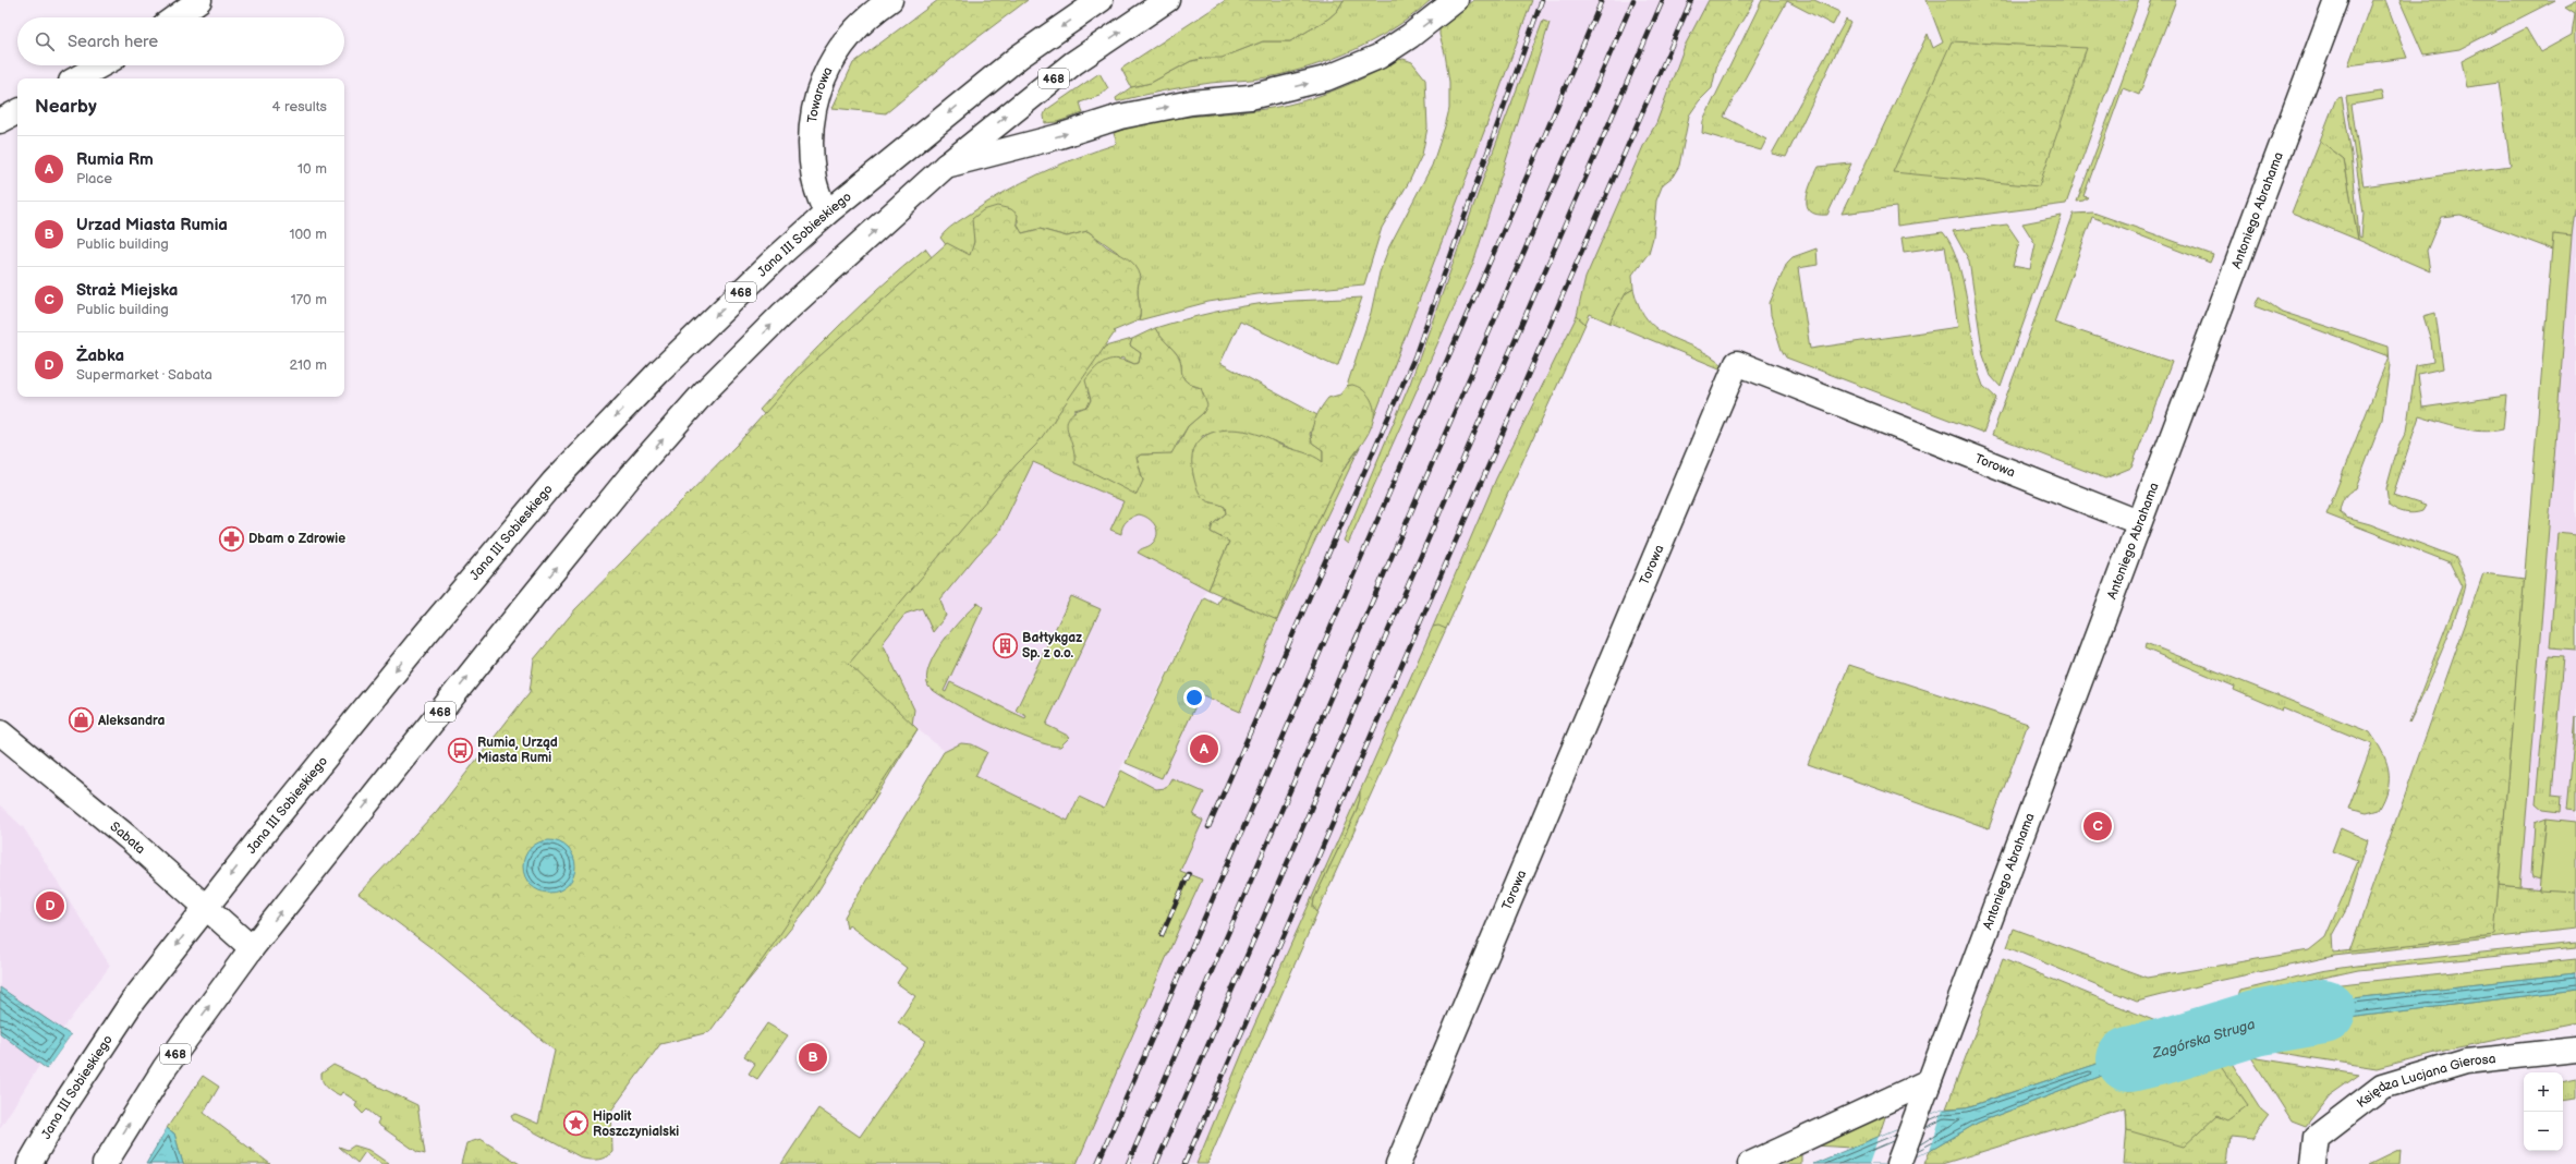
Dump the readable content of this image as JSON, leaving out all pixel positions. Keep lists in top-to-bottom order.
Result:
{
  "streets": {
    "street": [
      "468",
      "Towarowa",
      "Antoniego Abrahama",
      "Jana III Sobieskiego",
      "Torowa",
      "Sabata",
      "Księdza Lucjana Gierosa"
    ]
  },
  "crossings": [
    ["468", "Sabata"],
    ["Towarowa", "Jana III Sobieskiego"],
    ["Antoniego Abrahama", "Torowa"],
    ["Jana III Sobieskiego", "Sabata"]
  ],
  "water": ["Zagórska Struga"],
  "places": {
    "pharmacy": ["Dbam o Zdrowie"],
    "building": ["Bałtykgaz Sp. z o.o."],
    "shop": ["Aleksandra"],
    "bus stop": ["Rumia, Urząd Miasta Rumi"],
    "place": ["Hipolit Roszczynialski"]
  },
  "page": {
    "search": "Search here",
    "heading": ["Nearby", "4 results"],
    "list": [
      {
        "mark": "A",
        "name": "Rumia Rm",
        "note": "Place",
        "value": "10 m"
      },
      {
        "mark": "B",
        "name": "Urzad Miasta Rumia",
        "note": "Public building",
        "value": "100 m"
      },
      {
        "mark": "C",
        "name": "Straż Miejska",
        "note": "Public building",
        "value": "170 m"
      },
      {
        "mark": "D",
        "name": "Żabka",
        "note": "Supermarket · Sabata",
        "value": "210 m"
      }
    ],
    "pins": [
      "A",
      "C",
      "D",
      "B"
    ],
    "map_buttons": ["+", "−"]
  }
}
